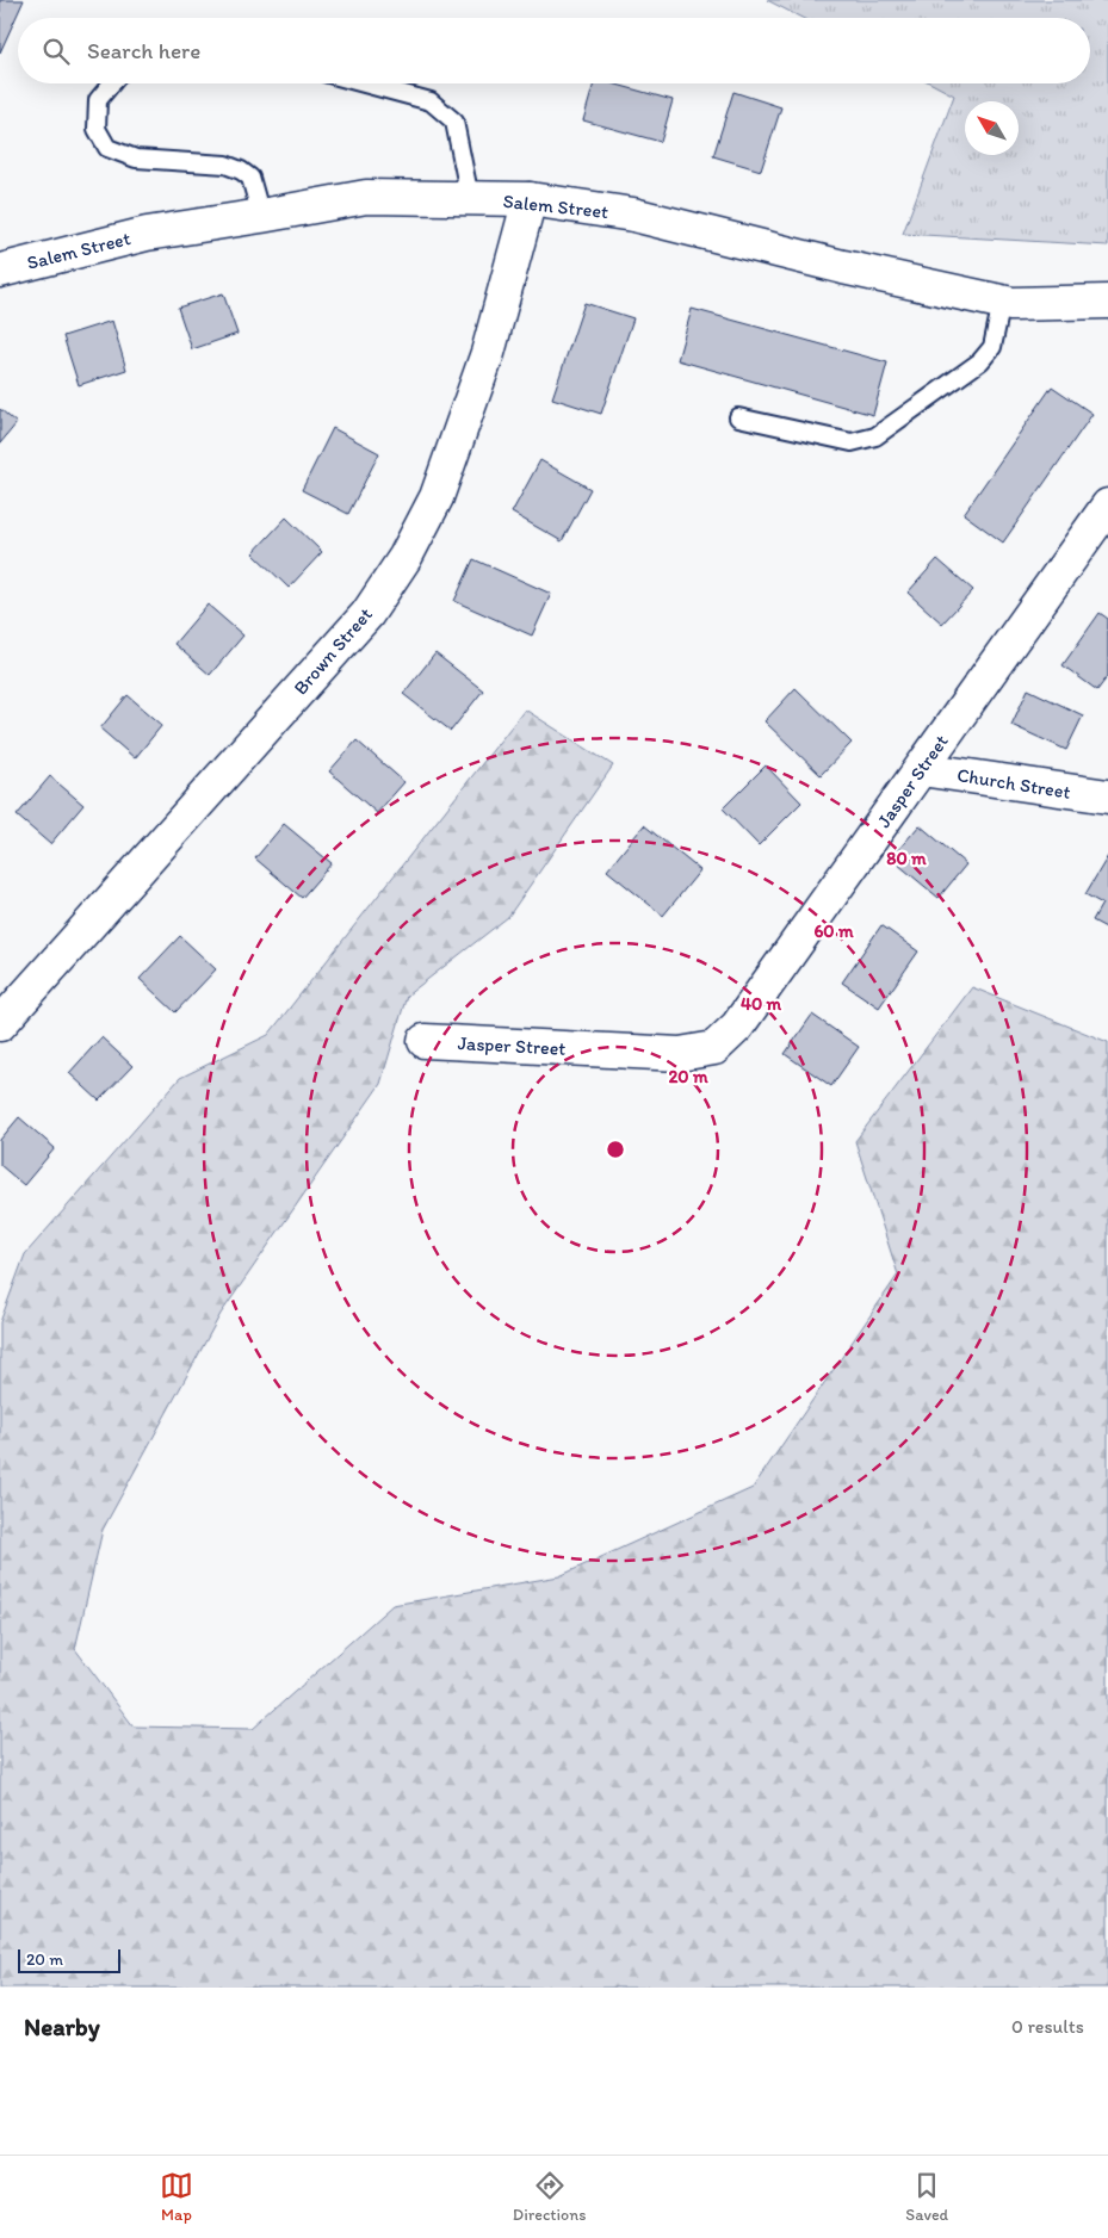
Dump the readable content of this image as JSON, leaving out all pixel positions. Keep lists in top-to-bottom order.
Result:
{
  "streets": {
    "street": [
      "Salem Street",
      "Brown Street",
      "Jasper Street",
      "Church Street"
    ]
  },
  "crossings": [
    ["Salem Street", "Brown Street"],
    ["Jasper Street", "Church Street"]
  ],
  "scale_bar": "20 m",
  "north": "top left",
  "page": {
    "search": "Search here",
    "scale": "20 m",
    "heading": ["Nearby", "0 results"],
    "nav": ["Map", "Directions", "Saved"]
  },
  "rings": [
    "80 m",
    "60 m",
    "40 m",
    "20 m"
  ]
}
